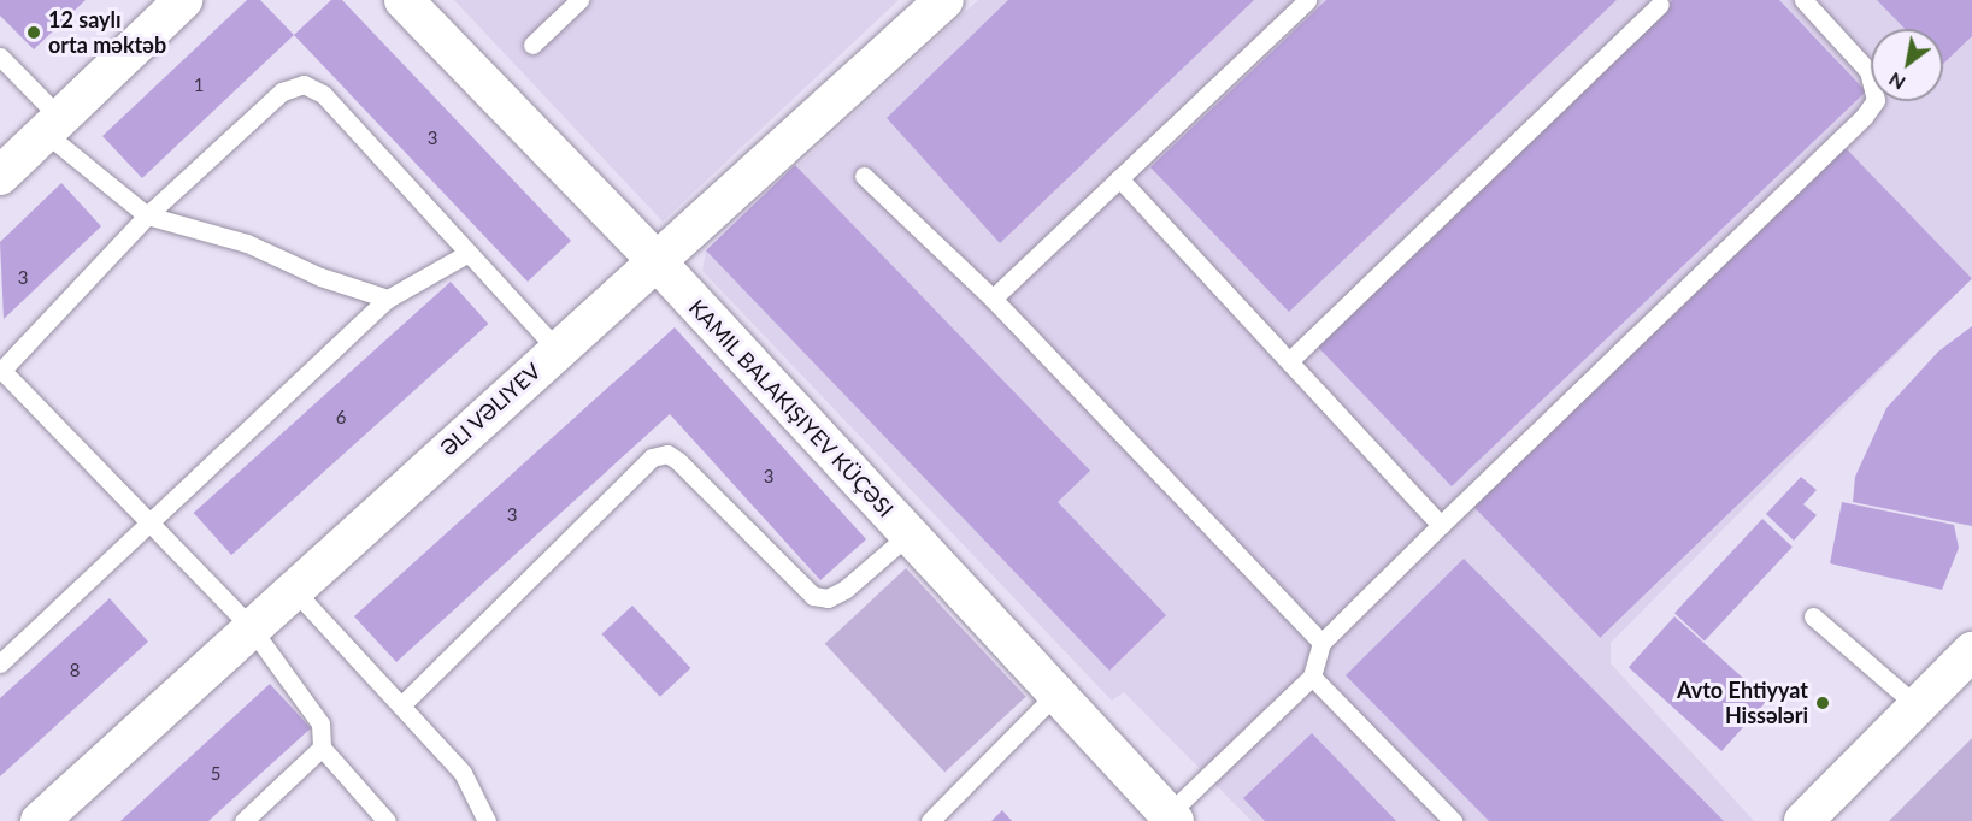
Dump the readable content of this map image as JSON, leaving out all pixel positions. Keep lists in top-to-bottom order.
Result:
{
  "streets": {
    "street": ["KAMIL BALAKIŞIYEV KÜÇƏSI", "ƏLI VƏLIYEV"]
  },
  "crossings": [
    ["KAMIL BALAKIŞIYEV KÜÇƏSI", "ƏLI VƏLIYEV"]
  ],
  "places": ["12 saylı orta məktəb", "Avto Ehtiyyat Hissәlәri"],
  "house_numbers": [
    "1",
    "3",
    "3",
    "6",
    "3",
    "3",
    "8",
    "5"
  ],
  "north": "bottom left"
}
